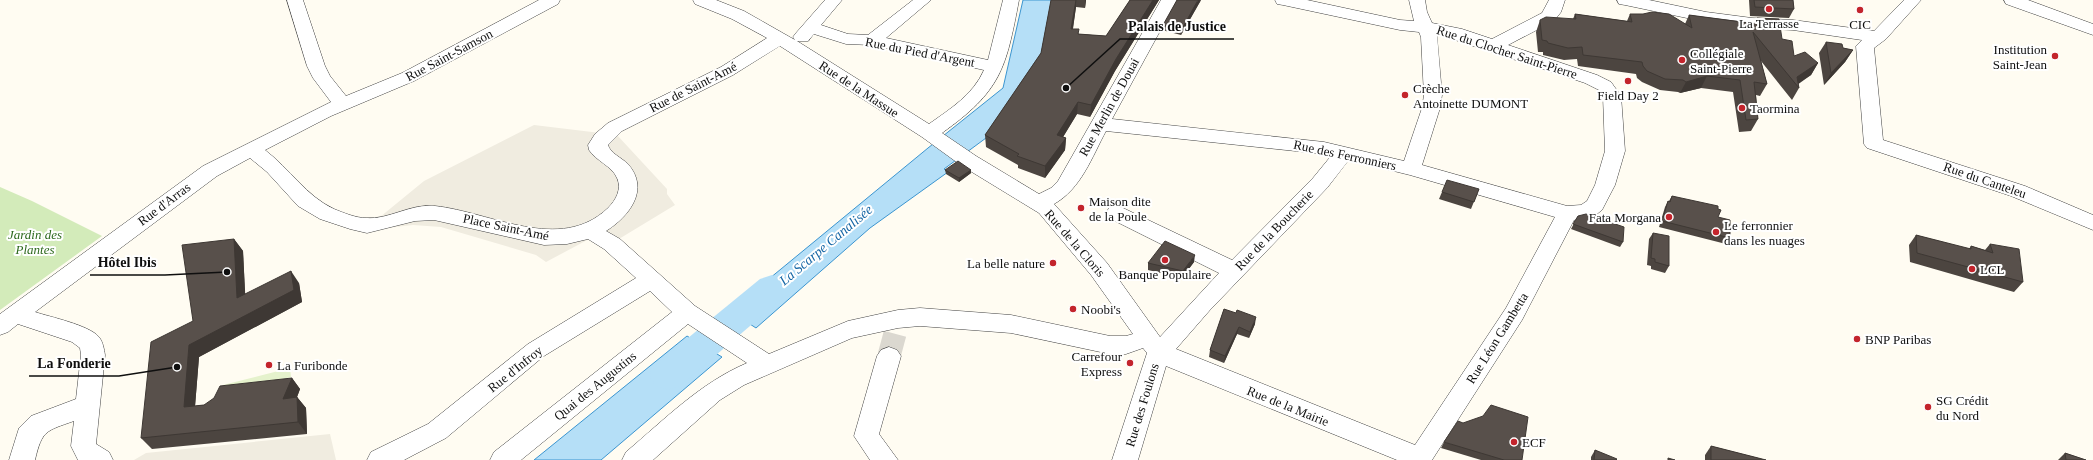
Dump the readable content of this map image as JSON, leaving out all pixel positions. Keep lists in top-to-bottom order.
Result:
{
  "streets": {
    "street": [
      "Rue du Pied d'Argent",
      "Rue du Clocher Saint-Pierre",
      "Rue Saint-Samson",
      "Rue de Saint-Amé",
      "Rue de la Massue",
      "Rue Merlin de Douai",
      "Rue des Ferronniers",
      "Rue du Canteleu",
      "Rue d'Arras",
      "Place Saint-Amé",
      "Rue de la Boucherie",
      "Rue de la Cloris",
      "Rue Léon Gambetta",
      "Rue d'Infroy",
      "Quai des Augustins",
      "Rue des Foulons",
      "Rue de la Mairie"
    ]
  },
  "crossings": [
    ["Rue du Clocher Saint-Pierre", "Rue Léon Gambetta"],
    ["Rue Saint-Samson", "Rue d'Arras"],
    ["Rue de Saint-Amé", "Rue de la Massue"],
    ["Rue de Saint-Amé", "Place Saint-Amé"],
    ["Rue de la Massue", "Rue de la Cloris"],
    ["Rue Merlin de Douai", "Rue des Ferronniers"],
    ["Rue Merlin de Douai", "Rue de la Cloris"],
    ["Rue des Ferronniers", "Rue de la Boucherie"],
    ["Rue des Ferronniers", "Rue Léon Gambetta"],
    ["Rue d'Arras", "Place Saint-Amé"],
    ["Rue de la Boucherie", "Rue de la Cloris"],
    ["Rue de la Boucherie", "Rue des Foulons"],
    ["Rue de la Boucherie", "Rue de la Mairie"],
    ["Rue de la Cloris", "Rue des Foulons"],
    ["Rue de la Cloris", "Rue de la Mairie"],
    ["Rue Léon Gambetta", "Rue de la Mairie"],
    ["Rue des Foulons", "Rue de la Mairie"]
  ],
  "water": ["La Scarpe Canalisée"],
  "parks": ["Jardin des Plantes"],
  "places": [
    "La Terrasse",
    "CIC",
    "Institution Saint-Jean",
    "Collégiale Saint-Pierre",
    "Field Day 2",
    "Palais de Justice",
    "Crèche Antoinette DUMONT",
    "Taormina",
    "Maison dite de la Poule",
    "Fata Morgana",
    "Le ferronnier dans les nuages",
    "Banque Populaire",
    "La belle nature",
    "LCL",
    "Hôtel Ibis",
    "Noobi's",
    "BNP Paribas",
    "Carrefour Express",
    "La Furibonde",
    "La Fonderie",
    "SG Crédit du Nord",
    "ECF"
  ]
}
